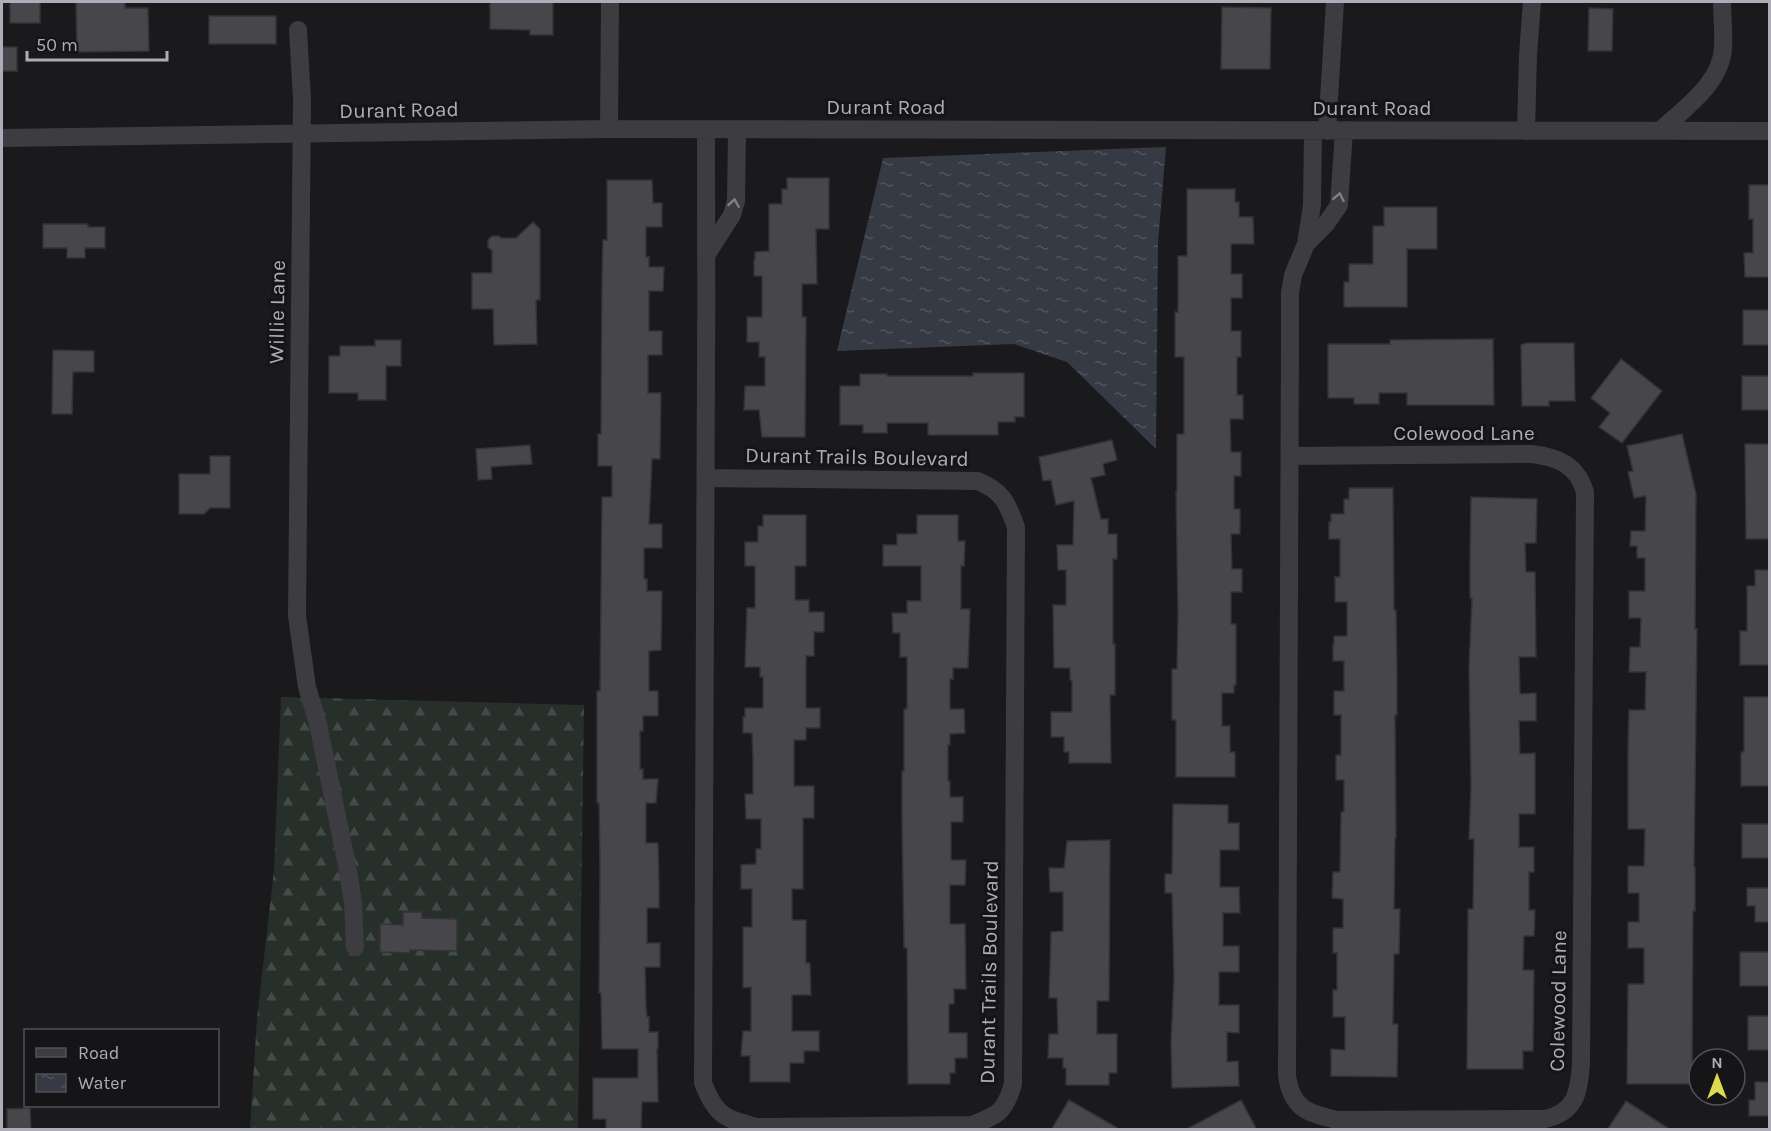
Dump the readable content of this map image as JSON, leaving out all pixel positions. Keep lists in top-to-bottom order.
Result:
{
  "streets": {
    "street": [
      "Durant Road",
      "Willie Lane",
      "Colewood Lane",
      "Durant Trails Boulevard"
    ]
  },
  "crossings": [
    ["Durant Road", "Willie Lane"],
    ["Durant Road", "Colewood Lane"],
    ["Durant Road", "Durant Trails Boulevard"]
  ],
  "legend": ["Road", "Water"],
  "scale_bar": "50 m",
  "north": "top"
}
